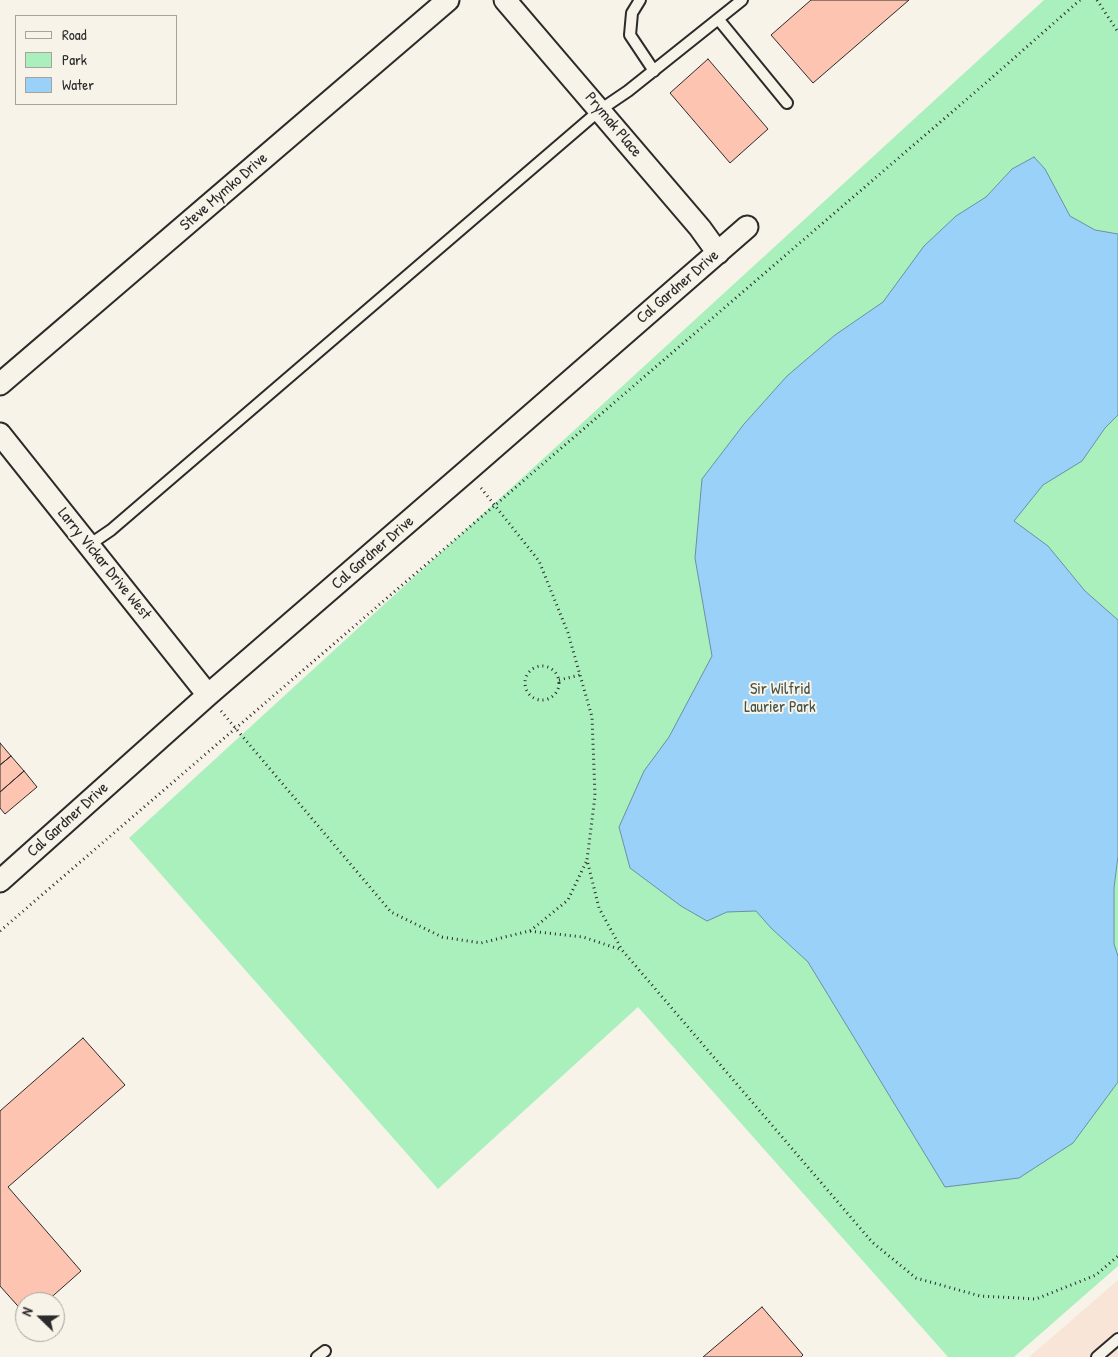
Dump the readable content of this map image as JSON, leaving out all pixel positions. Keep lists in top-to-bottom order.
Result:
{
  "streets": {
    "street": [
      "Prymak Place",
      "Steve Mymko Drive",
      "Cal Gardner Drive",
      "Larry Vickar Drive West"
    ]
  },
  "crossings": [
    ["Prymak Place", "Cal Gardner Drive"],
    ["Cal Gardner Drive", "Larry Vickar Drive West"]
  ],
  "parks": ["Sir Wilfrid Laurier Park"],
  "legend": ["Road", "Park", "Water"],
  "north": "left"
}
